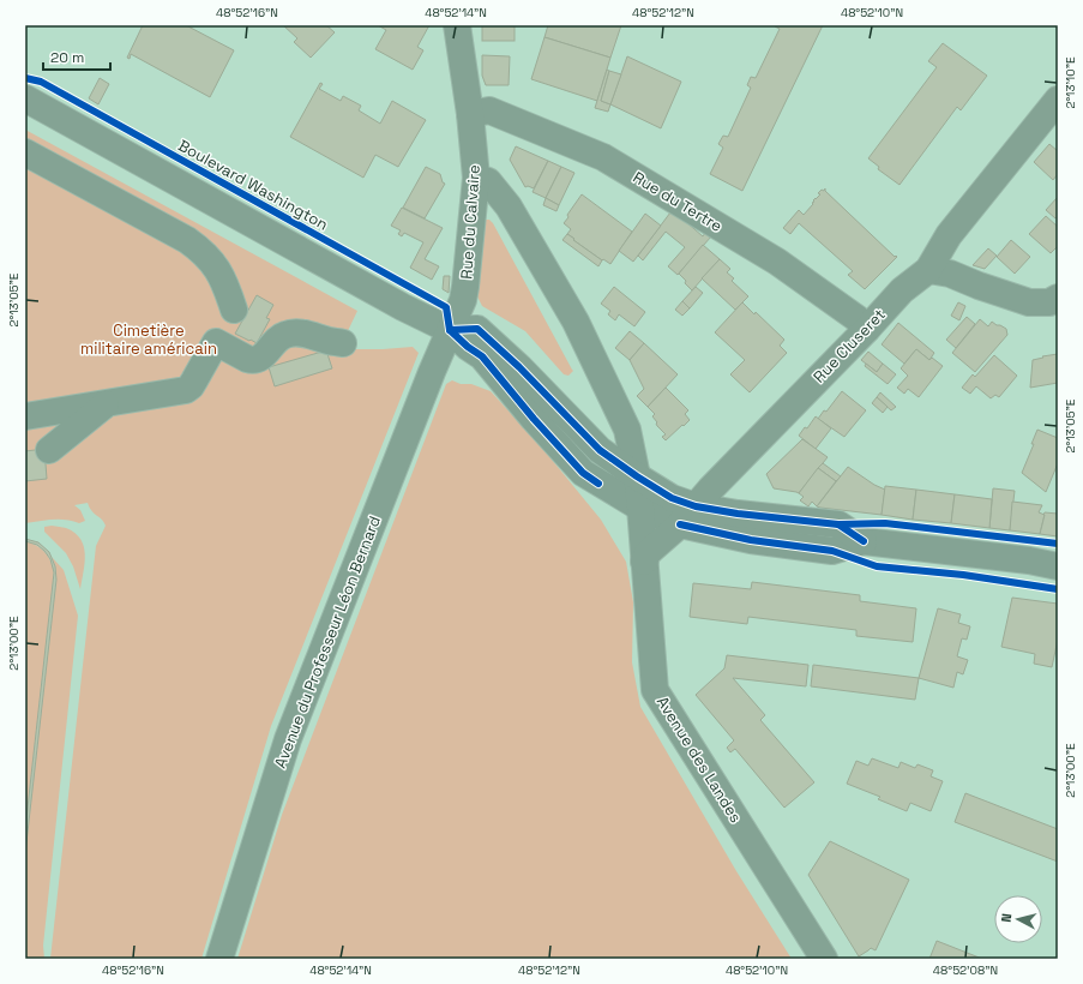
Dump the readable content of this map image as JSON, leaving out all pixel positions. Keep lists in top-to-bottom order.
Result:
{
  "streets": {
    "street": [
      "Rue du Tertre",
      "Rue du Calvaire",
      "Rue Cluseret",
      "Avenue du Professeur Léon Bernard",
      "Avenue des Landes"
    ],
    "cycle path": ["Boulevard Washington"]
  },
  "crossings": [
    ["Rue du Tertre", "Rue du Calvaire"],
    ["Rue du Tertre", "Rue Cluseret"],
    ["Rue du Calvaire", "Avenue du Professeur Léon Bernard"],
    ["Rue du Calvaire", "Avenue des Landes"]
  ],
  "parks": ["Cimetière militaire américain"],
  "scale_bar": "20 m",
  "north": "left",
  "coordinates": [
    "48°52'16\"N",
    "48°52'14\"N",
    "48°52'12\"N",
    "48°52'10\"N",
    "2°13'10\"E",
    "2°13'05\"E",
    "2°13'00\"E",
    "48°52'08\"N"
  ]
}
